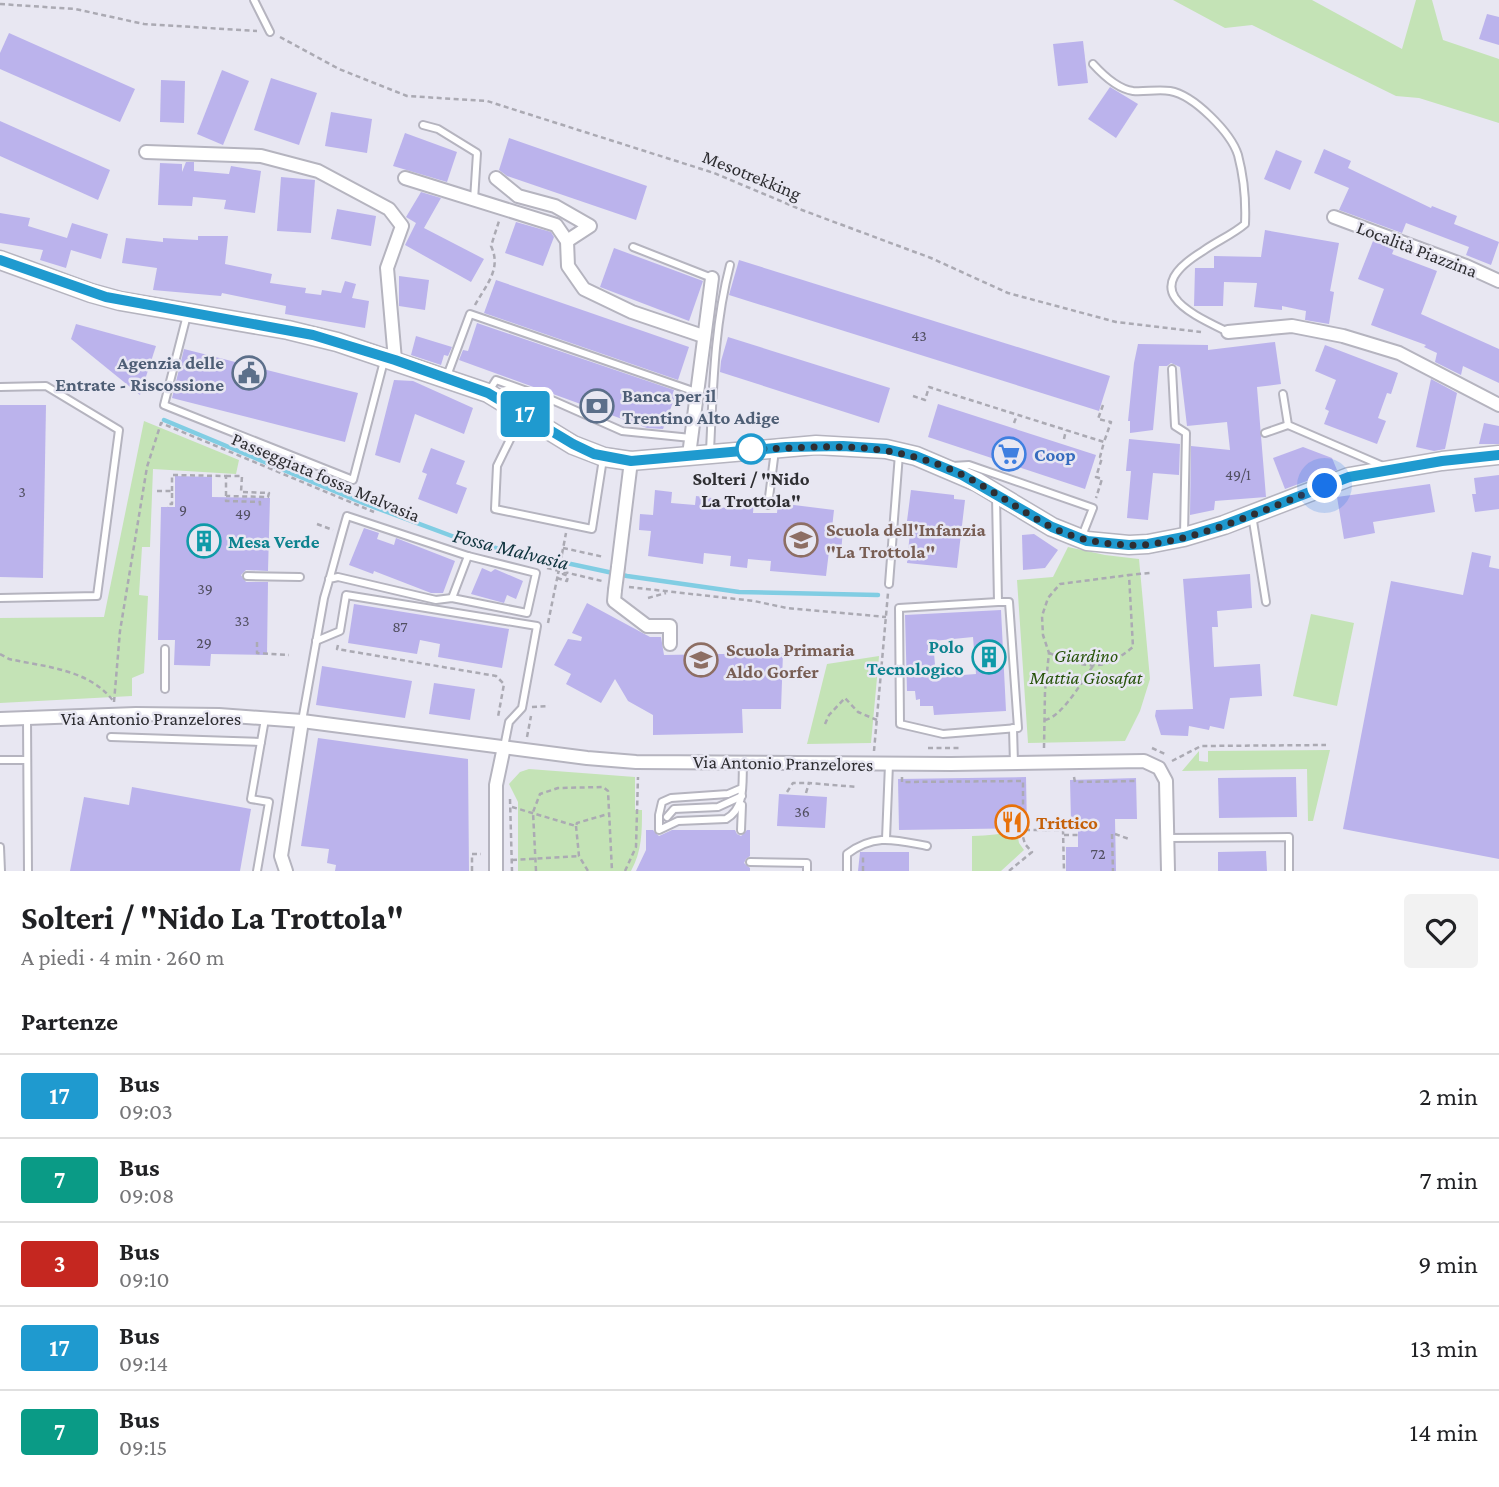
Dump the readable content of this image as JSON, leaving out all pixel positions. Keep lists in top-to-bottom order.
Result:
{
  "streets": {
    "street": ["Località Piazzina", "Via Antonio Pranzelores"],
    "path": ["Mesotrekking", "Passeggiata fossa Malvasia"]
  },
  "water": ["Fossa Malvasia"],
  "parks": ["Giardino Mattia Giosafat"],
  "places": {
    "public building": ["Agenzia delle Entrate - Riscossione"],
    "bank": ["Banca per il Trentino Alto Adige"],
    "other": ["Solteri / \"Nido La Trottola\""],
    "supermarket": ["Coop"],
    "school or university": ["Scuola dell'Infanzia \"La Trottola\"", "Scuola Primaria Aldo Gorfer"],
    "building": ["Mesa Verde", "Polo Tecnologico"],
    "restaurant": ["Trittico"]
  },
  "lines": ["bus line 17"],
  "house_numbers": [
    "43",
    "49/1",
    "3",
    "9",
    "49",
    "39",
    "33",
    "87",
    "29",
    "36",
    "72"
  ],
  "page": {
    "on_map": "17",
    "heading": [
      ["Solteri / \"Nido La Trottola\"", "A piedi · 4 min · 260 m"],
      "Partenze"
    ],
    "list": [
      {
        "mark": "17",
        "name": "Bus",
        "note": "09:03",
        "value": "2 min"
      },
      {
        "mark": "7",
        "name": "Bus",
        "note": "09:08",
        "value": "7 min"
      },
      {
        "mark": "3",
        "name": "Bus",
        "note": "09:10",
        "value": "9 min"
      },
      {
        "mark": "17",
        "name": "Bus",
        "note": "09:14",
        "value": "13 min"
      },
      {
        "mark": "7",
        "name": "Bus",
        "note": "09:15",
        "value": "14 min"
      }
    ]
  }
}
